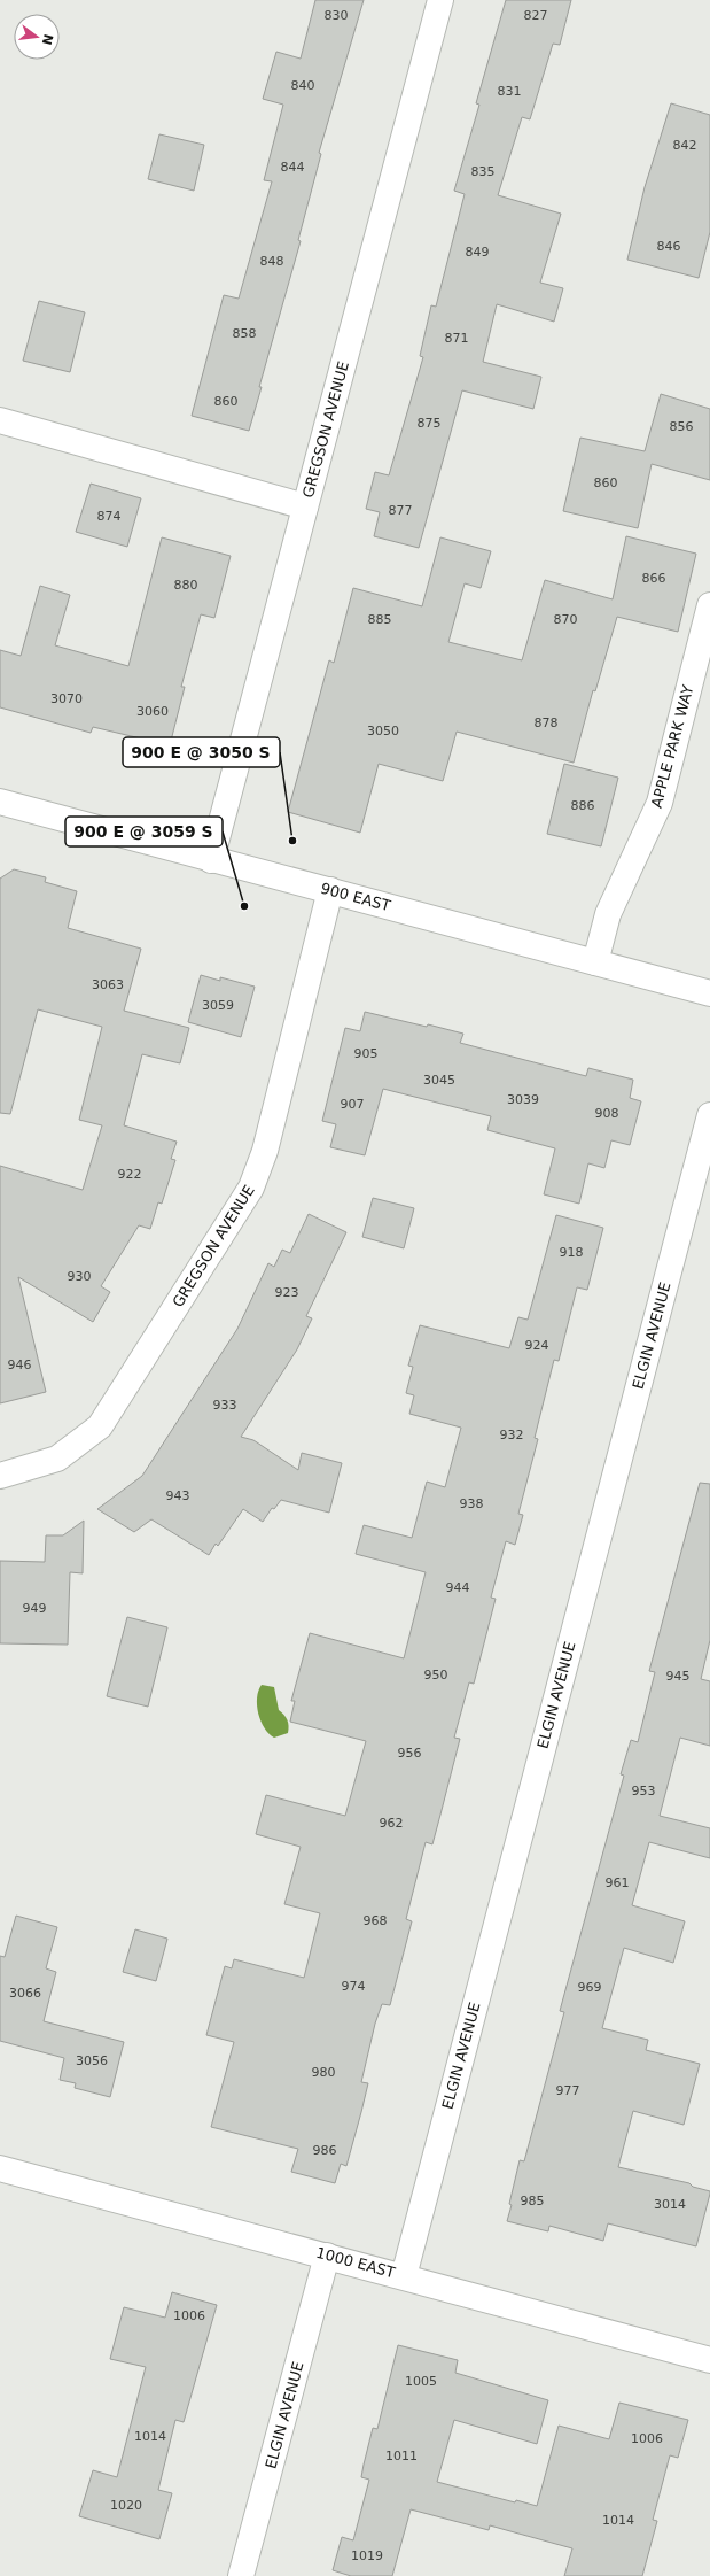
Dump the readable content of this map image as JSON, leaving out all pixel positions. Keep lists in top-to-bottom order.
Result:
{
  "streets": {
    "street": [
      "GREGSON AVENUE",
      "APPLE PARK WAY",
      "900 EAST",
      "ELGIN AVENUE",
      "1000 EAST"
    ]
  },
  "crossings": [
    ["GREGSON AVENUE", "900 EAST"],
    ["APPLE PARK WAY", "900 EAST"],
    ["ELGIN AVENUE", "1000 EAST"]
  ],
  "places": ["900 E @ 3050 S", "900 E @ 3059 S"],
  "house_numbers": [
    "830",
    "827",
    "840",
    "831",
    "842",
    "844",
    "835",
    "846",
    "849",
    "848",
    "858",
    "871",
    "860",
    "875",
    "856",
    "860",
    "877",
    "874",
    "866",
    "880",
    "885",
    "870",
    "3070",
    "3060",
    "878",
    "3050",
    "886",
    "3063",
    "3059",
    "905",
    "3045",
    "3039",
    "907",
    "908",
    "922",
    "918",
    "930",
    "923",
    "924",
    "946",
    "933",
    "932",
    "943",
    "938",
    "944",
    "949",
    "950",
    "945",
    "956",
    "953",
    "962",
    "961",
    "968",
    "974",
    "969",
    "3066",
    "3056",
    "980",
    "977",
    "986",
    "985",
    "3014",
    "1006",
    "1005",
    "1014",
    "1006",
    "1011",
    "1020",
    "1014",
    "1019"
  ],
  "north": "right"
}
